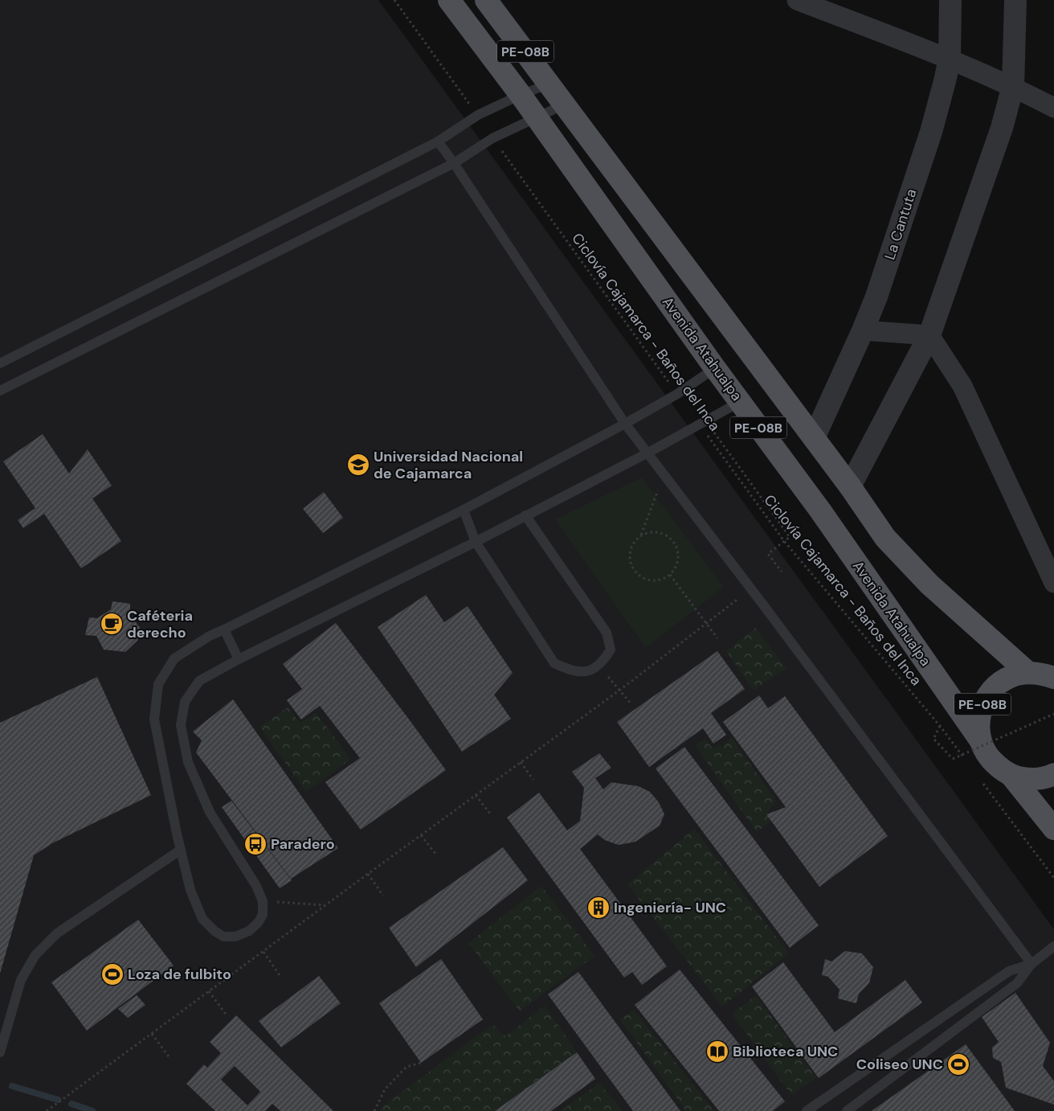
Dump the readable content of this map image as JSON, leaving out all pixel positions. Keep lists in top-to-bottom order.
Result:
{
  "streets": {
    "main road": ["PE-08B", "Avenida Atahualpa"],
    "street": ["La Cantuta"],
    "path": ["Ciclovía Cajamarca - Baños del Inca"]
  },
  "crossings": [
    ["PE-08B", "La Cantuta"],
    ["PE-08B", "Avenida Atahualpa"]
  ],
  "places": {
    "school or university": ["Universidad Nacional de Cajamarca"],
    "cafe": ["Caféteria derecho"],
    "bus stop": ["Paradero"],
    "building": ["Ingeniería- UNC"],
    "sports": ["Loza de fulbito", "Coliseo UNC"],
    "library": ["Biblioteca UNC"]
  }
}
